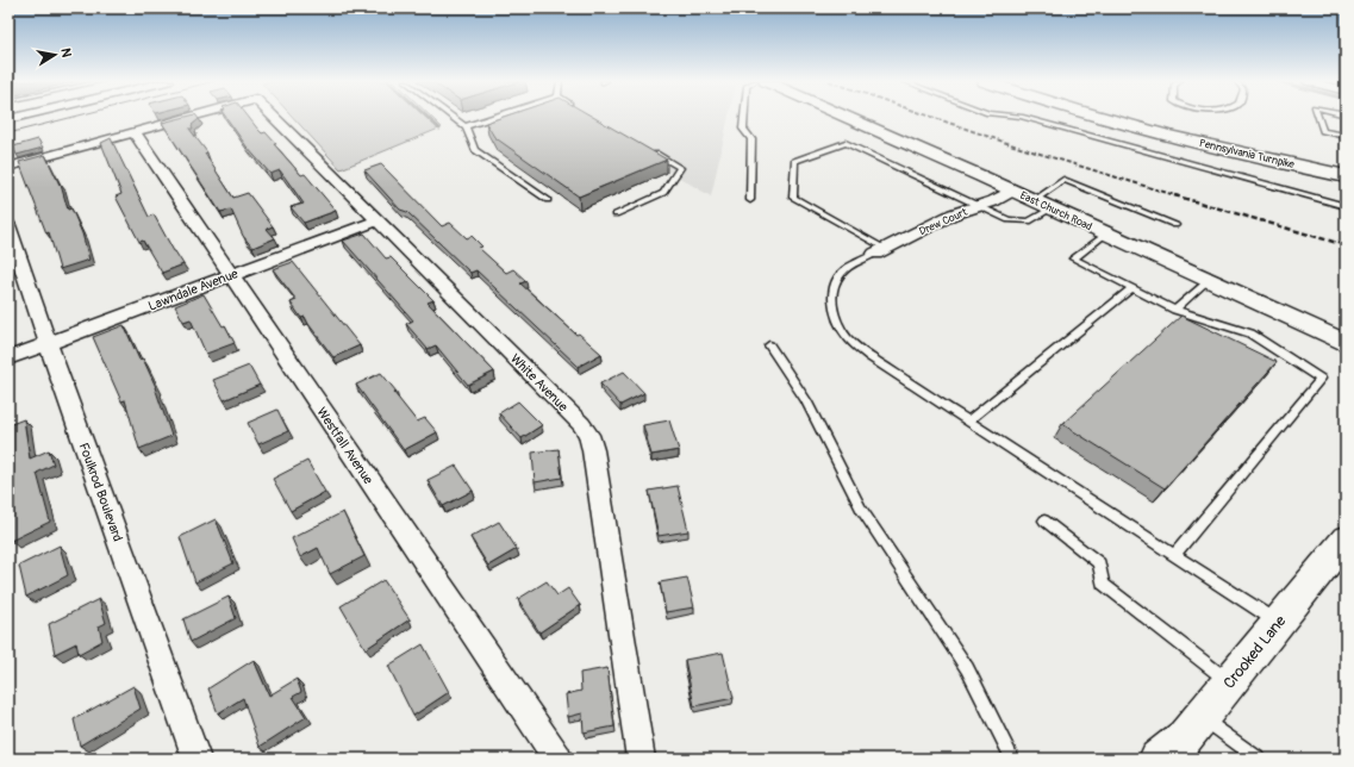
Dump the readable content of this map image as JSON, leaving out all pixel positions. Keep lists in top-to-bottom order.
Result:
{
  "streets": {
    "highway": ["Pennsylvania Turnpike"],
    "street": [
      "East Church Road",
      "Drew Court",
      "Lawndale Avenue",
      "White Avenue",
      "Westfall Avenue",
      "Foulkrod Boulevard",
      "Crooked Lane"
    ]
  },
  "crossings": [
    ["East Church Road", "Drew Court"],
    ["Lawndale Avenue", "White Avenue"],
    ["Lawndale Avenue", "Westfall Avenue"],
    ["Lawndale Avenue", "Foulkrod Boulevard"],
    ["White Avenue", "Westfall Avenue"]
  ],
  "north": "right"
}
